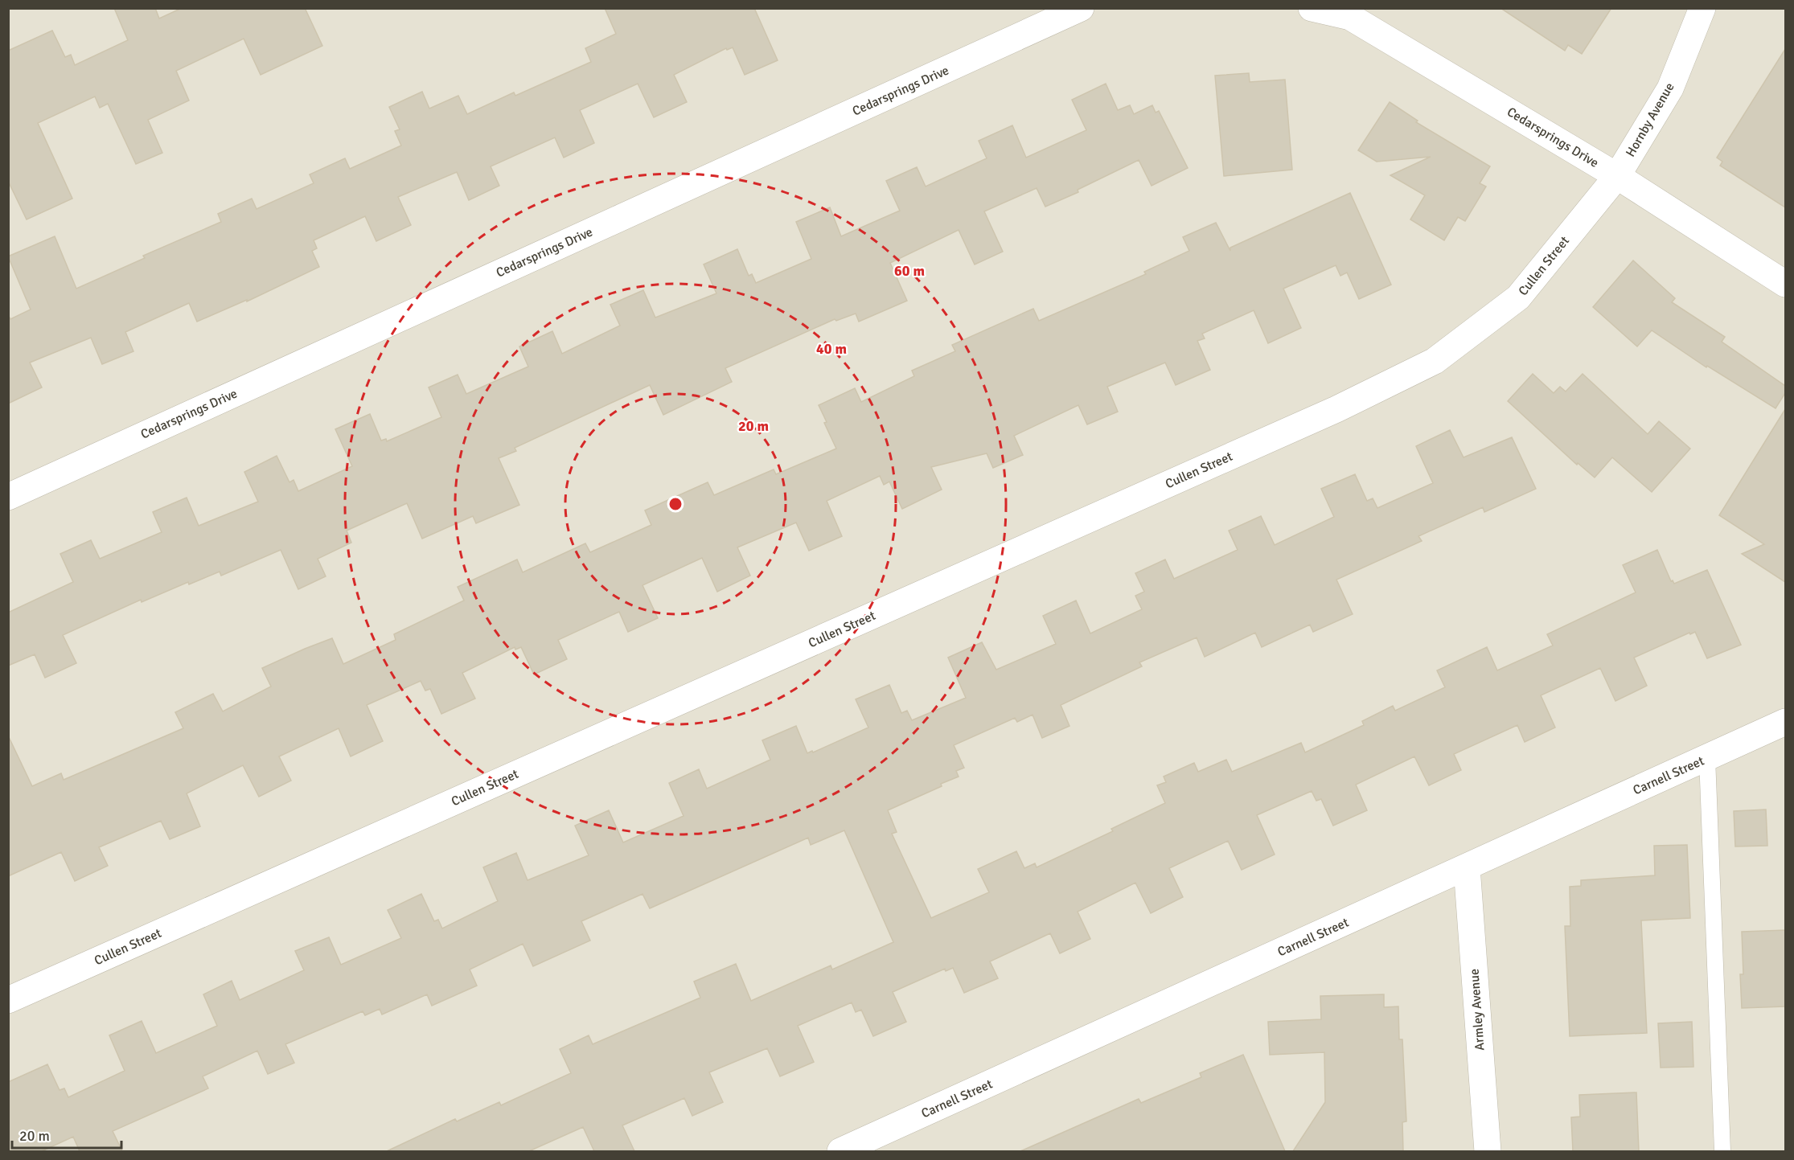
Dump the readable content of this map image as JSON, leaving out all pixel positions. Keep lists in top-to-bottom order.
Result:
{
  "streets": {
    "street": [
      "Cedarsprings Drive",
      "Hornby Avenue",
      "Cullen Street",
      "Carnell Street",
      "Armley Avenue"
    ]
  },
  "crossings": [
    ["Cedarsprings Drive", "Hornby Avenue"],
    ["Cedarsprings Drive", "Cullen Street"],
    ["Hornby Avenue", "Cullen Street"],
    ["Carnell Street", "Armley Avenue"]
  ],
  "scale_bar": "20 m",
  "rings": ["60 m", "40 m", "20 m"]
}
